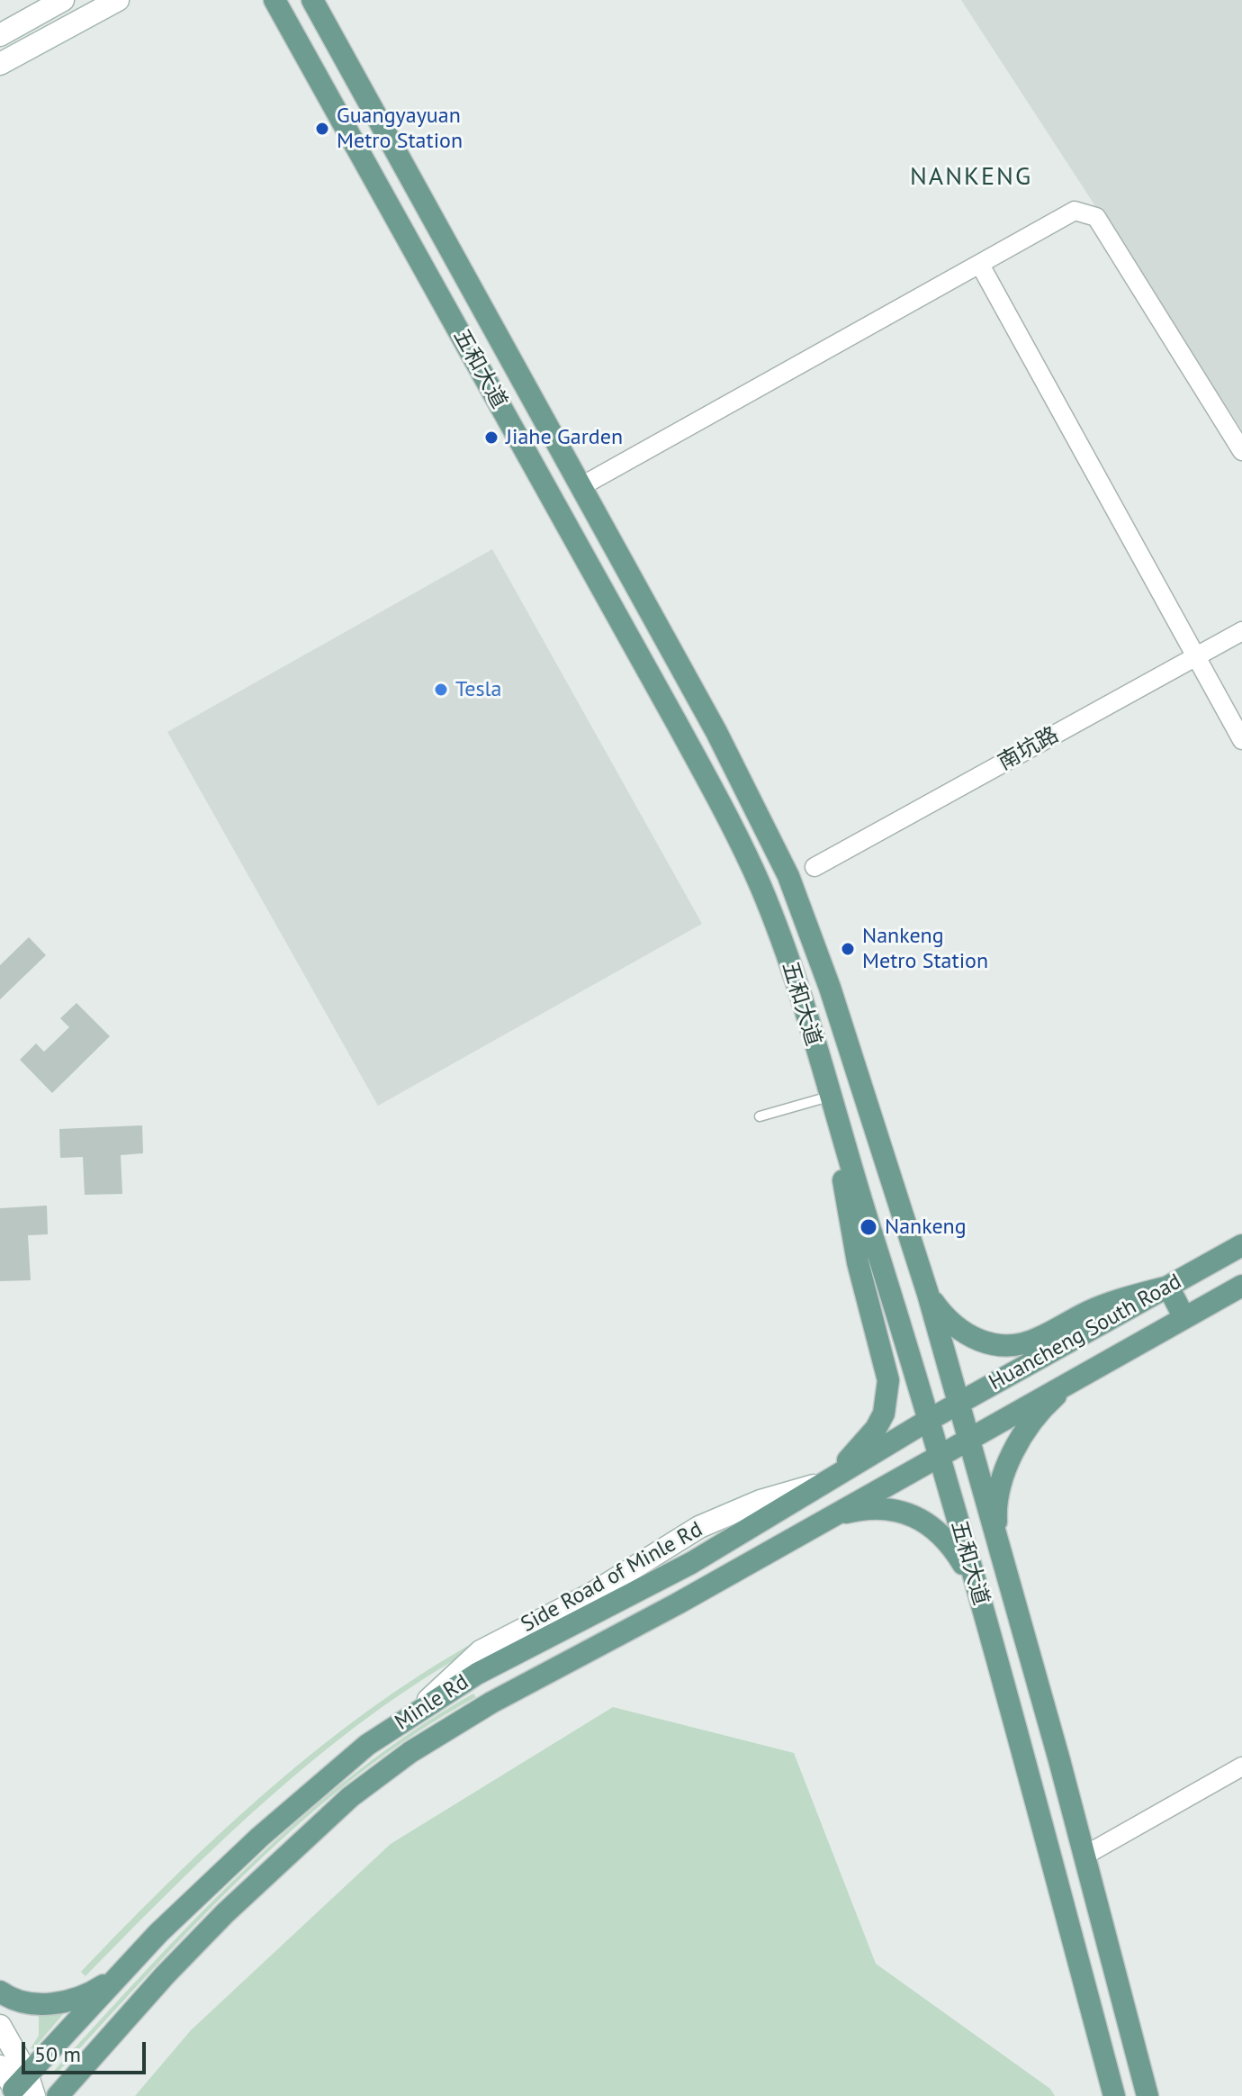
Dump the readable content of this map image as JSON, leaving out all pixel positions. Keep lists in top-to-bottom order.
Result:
{
  "streets": {
    "main road": [
      "五和大道",
      "Huancheng South Road",
      "Side Road of Minle Rd",
      "Minle Rd"
    ],
    "street": ["南坑路"]
  },
  "crossings": [
    ["五和大道", "Huancheng South Road"],
    ["五和大道", "Minle Rd"],
    ["Huancheng South Road", "Minle Rd"],
    ["Side Road of Minle Rd", "Minle Rd"]
  ],
  "districts": ["NANKENG"],
  "places": [
    "Guangyayuan Metro Station",
    "Jiahe Garden",
    "Tesla",
    "Nankeng Metro Station",
    "Nankeng"
  ],
  "scale_bar": "50 m"
}
